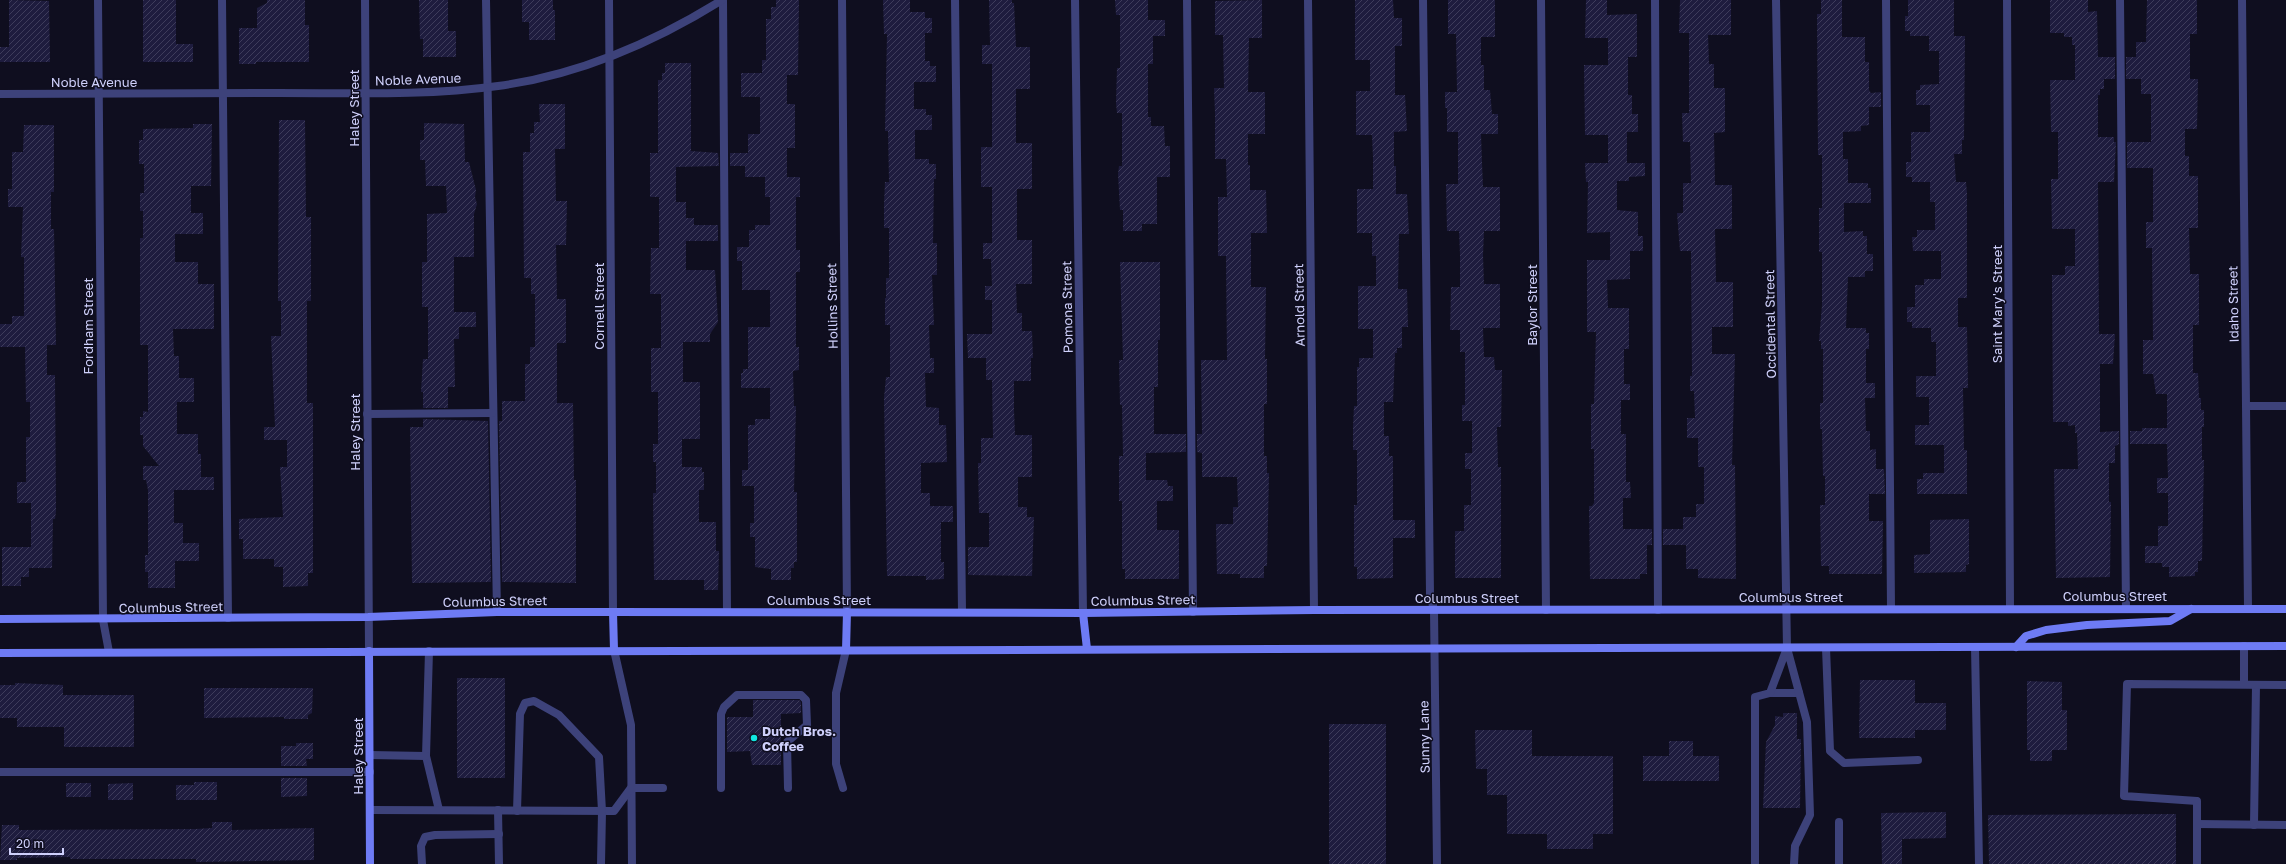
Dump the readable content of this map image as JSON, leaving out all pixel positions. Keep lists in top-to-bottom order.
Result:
{
  "streets": {
    "main road": ["Haley Street", "Columbus Street"],
    "street": [
      "Noble Avenue",
      "Saint Mary's Street",
      "Idaho Street",
      "Arnold Street",
      "Baylor Street",
      "Cornell Street",
      "Hollins Street",
      "Pomona Street",
      "Occidental Street",
      "Fordham Street",
      "Sunny Lane"
    ]
  },
  "crossings": [
    ["Noble Avenue", "Haley Street"],
    ["Noble Avenue", "Cornell Street"],
    ["Noble Avenue", "Fordham Street"],
    ["Haley Street", "Columbus Street"],
    ["Saint Mary's Street", "Columbus Street"],
    ["Idaho Street", "Columbus Street"],
    ["Arnold Street", "Columbus Street"],
    ["Baylor Street", "Columbus Street"],
    ["Cornell Street", "Columbus Street"],
    ["Hollins Street", "Columbus Street"],
    ["Pomona Street", "Columbus Street"],
    ["Occidental Street", "Columbus Street"],
    ["Fordham Street", "Columbus Street"],
    ["Columbus Street", "Sunny Lane"]
  ],
  "places": ["Dutch Bros. Coffee"],
  "scale_bar": "20 m"
}
